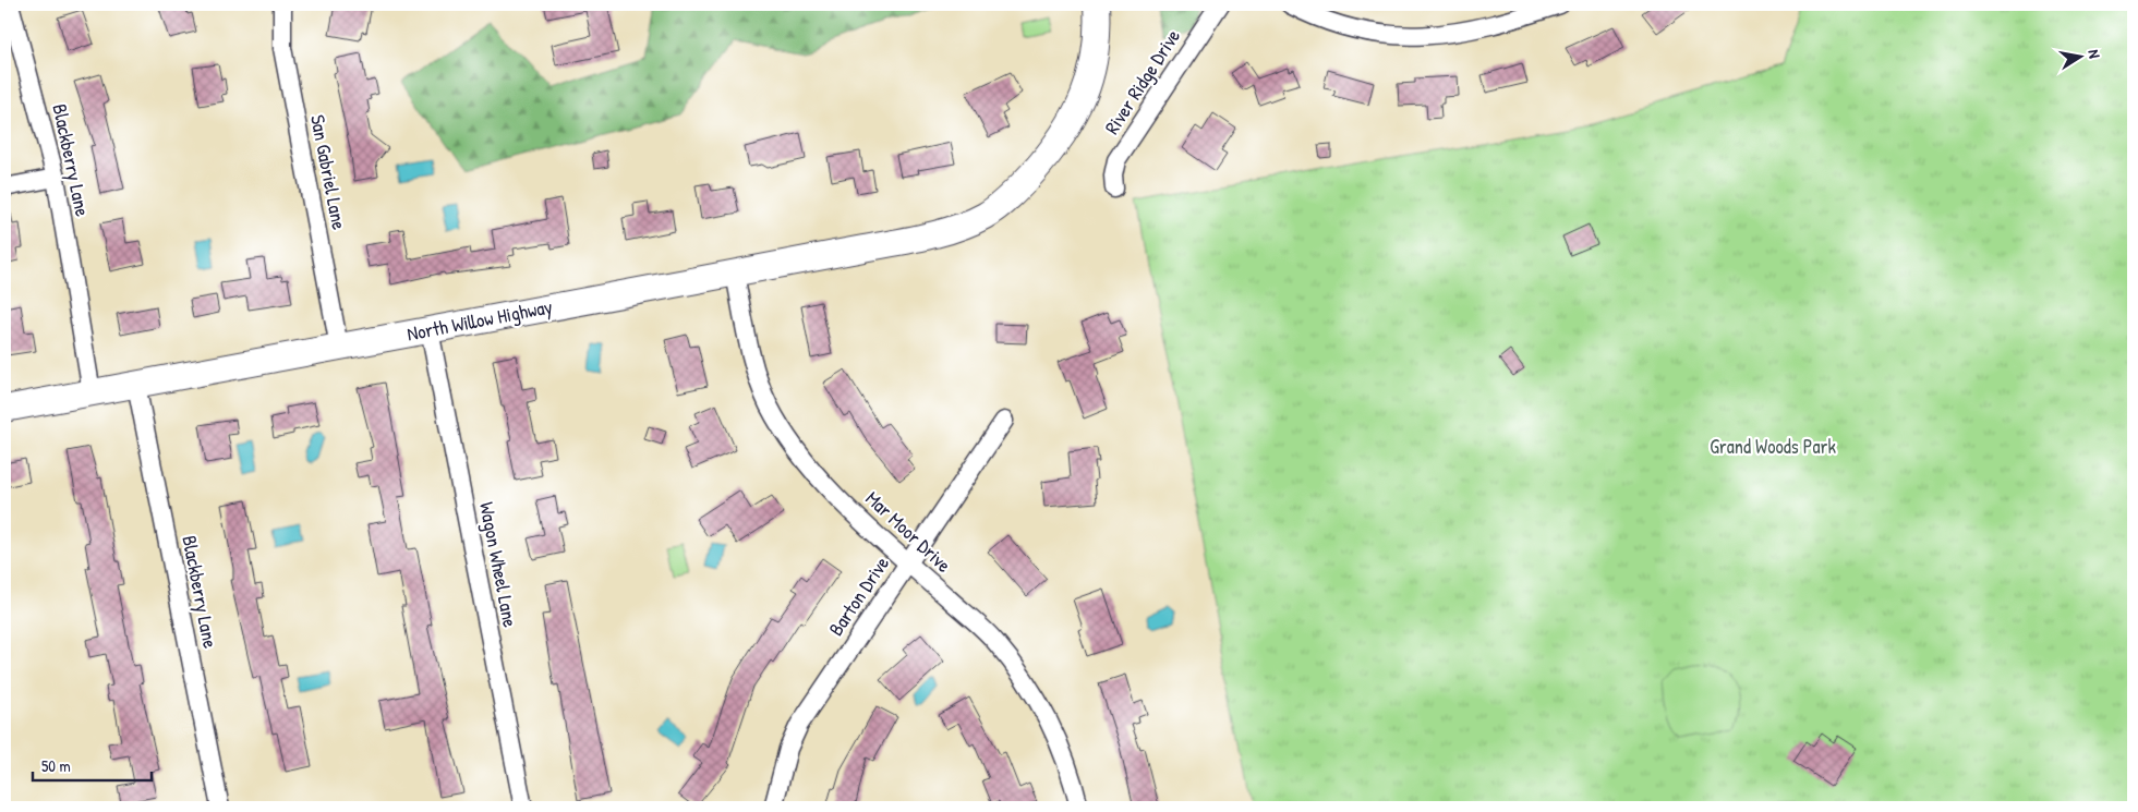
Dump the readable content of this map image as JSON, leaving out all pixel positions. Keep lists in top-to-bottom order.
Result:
{
  "streets": {
    "street": [
      "River Ridge Drive",
      "Blackberry Lane",
      "San Gabriel Lane",
      "North Willow Highway",
      "Mar Moor Drive",
      "Wagon Wheel Lane",
      "Barton Drive"
    ]
  },
  "crossings": [
    ["Blackberry Lane", "North Willow Highway"],
    ["San Gabriel Lane", "North Willow Highway"],
    ["North Willow Highway", "Mar Moor Drive"],
    ["North Willow Highway", "Wagon Wheel Lane"],
    ["Mar Moor Drive", "Barton Drive"]
  ],
  "parks": ["Grand Woods Park"],
  "scale_bar": "50 m",
  "north": "right"
}
